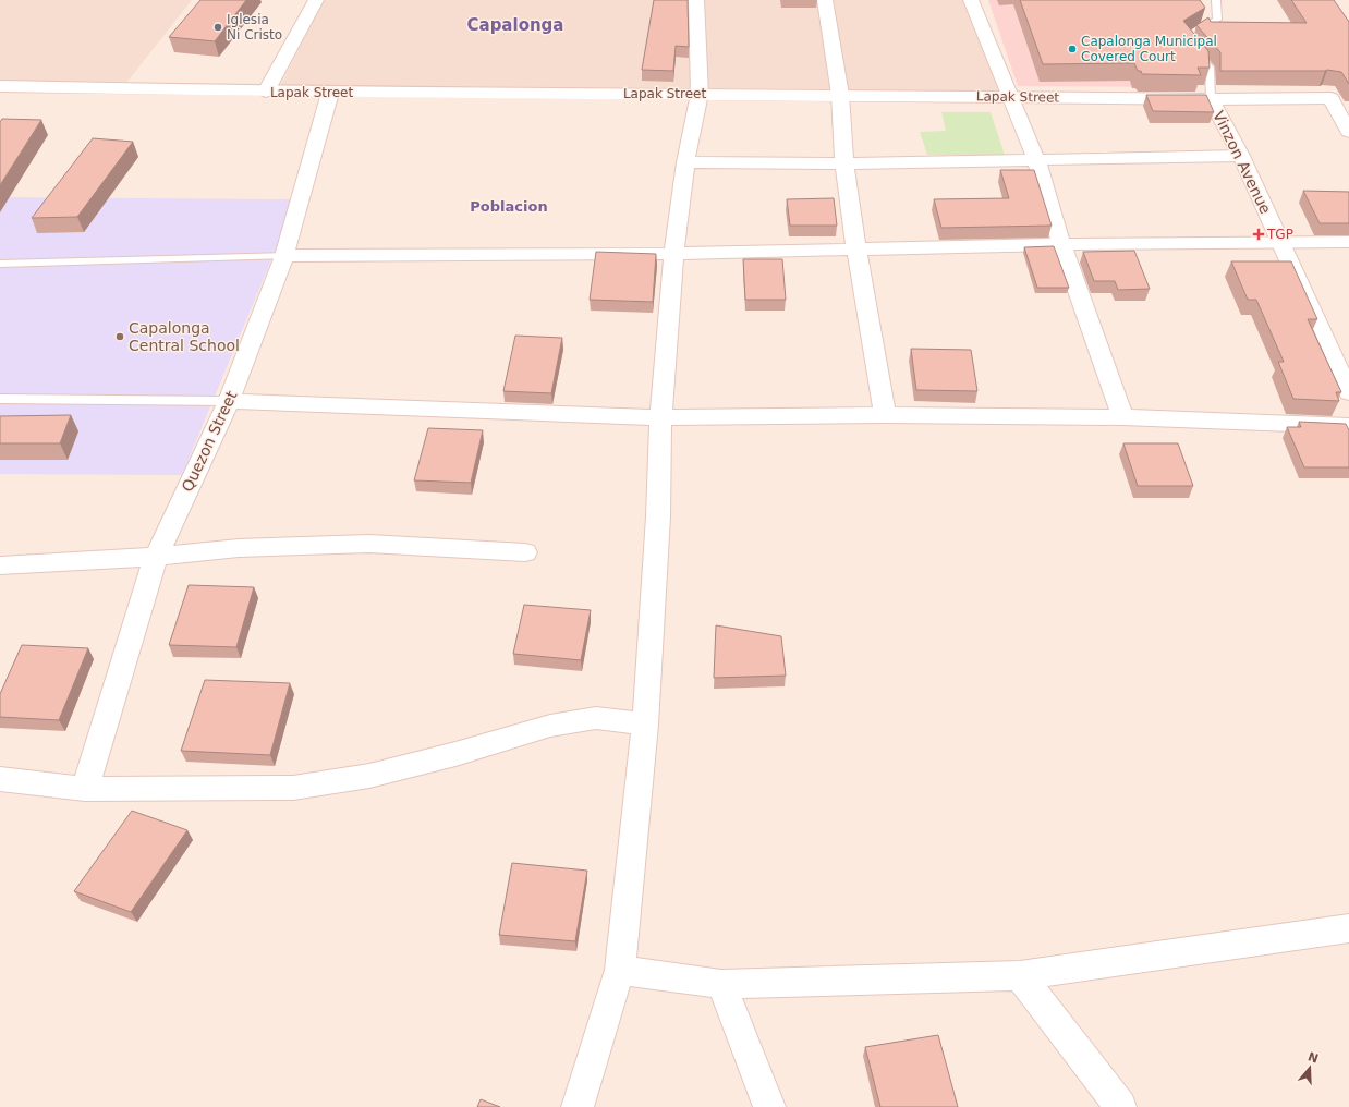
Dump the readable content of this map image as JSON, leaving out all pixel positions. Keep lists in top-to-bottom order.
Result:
{
  "streets": {
    "street": ["Lapak Street", "Vinzon Avenue", "Quezon Street"]
  },
  "crossings": [
    ["Lapak Street", "Vinzon Avenue"],
    ["Lapak Street", "Quezon Street"]
  ],
  "districts": ["Capalonga", "Poblacion"],
  "places": {
    "other": ["Iglesia Ni Cristo", "Capalonga Municipal Covered Court", "Capalonga Central School"],
    "health": ["TGP"]
  },
  "north": "top"
}
